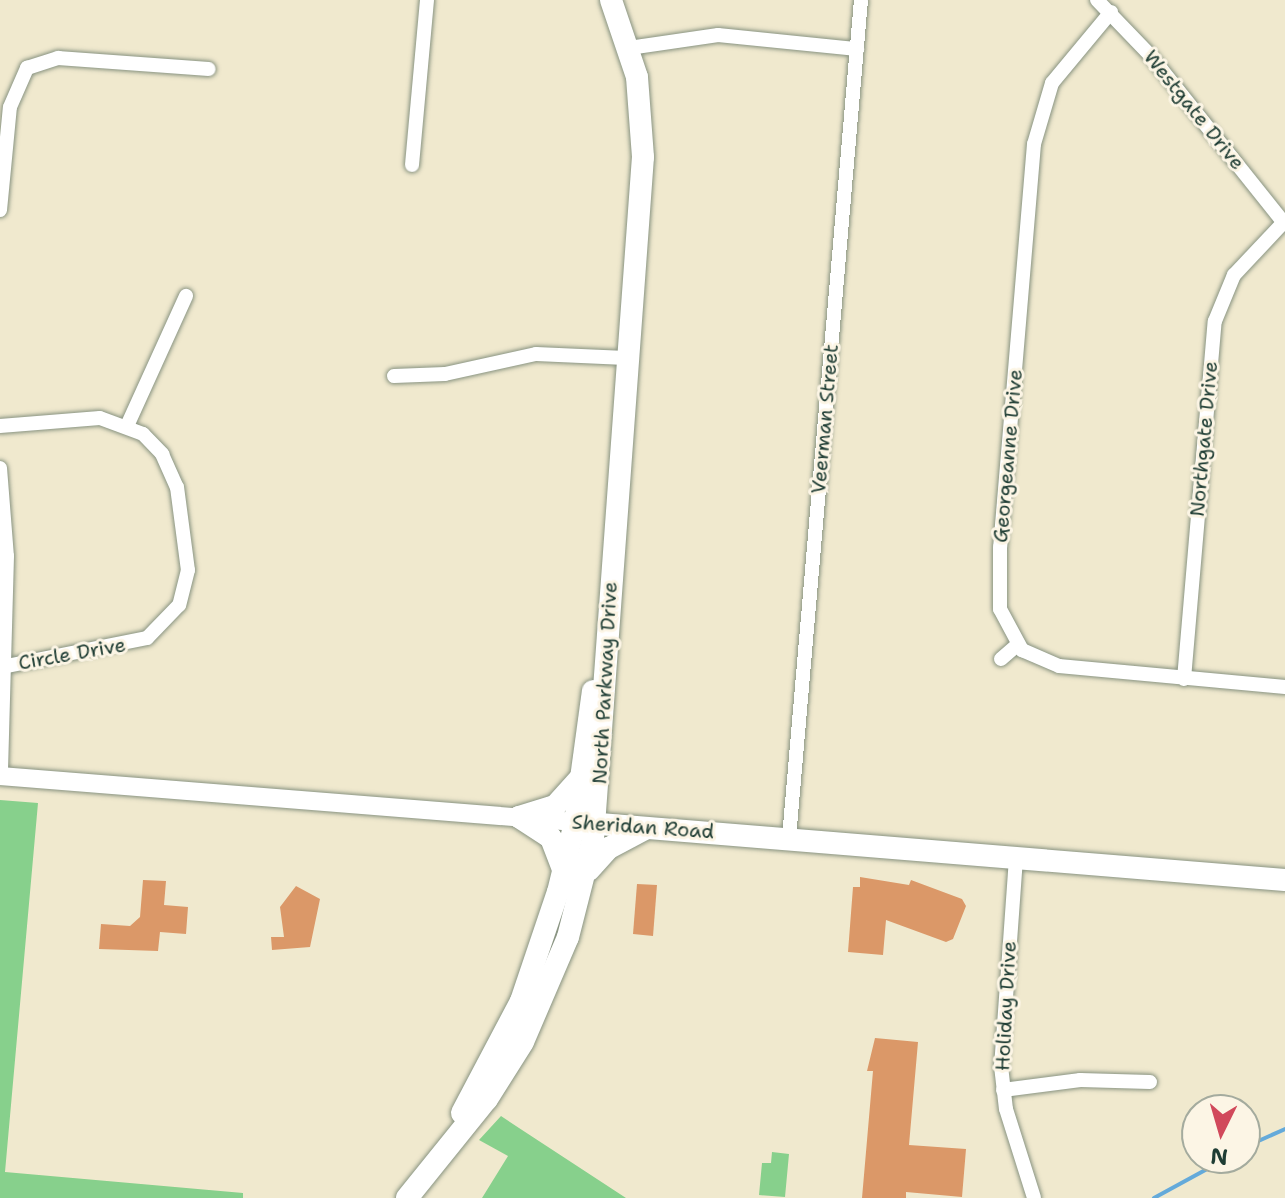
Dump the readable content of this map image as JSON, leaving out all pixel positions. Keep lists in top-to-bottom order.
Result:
{
  "streets": {
    "main road": ["North Parkway Drive", "Sheridan Road"],
    "street": [
      "Westgate Drive",
      "Veerman Street",
      "Northgate Drive",
      "Georgeanne Drive",
      "Circle Drive",
      "Holiday Drive"
    ]
  },
  "crossings": [
    ["Westgate Drive", "Northgate Drive"],
    ["Westgate Drive", "Georgeanne Drive"],
    ["Veerman Street", "Sheridan Road"],
    ["North Parkway Drive", "Sheridan Road"],
    ["Sheridan Road", "Holiday Drive"]
  ],
  "north": "bottom"
}
